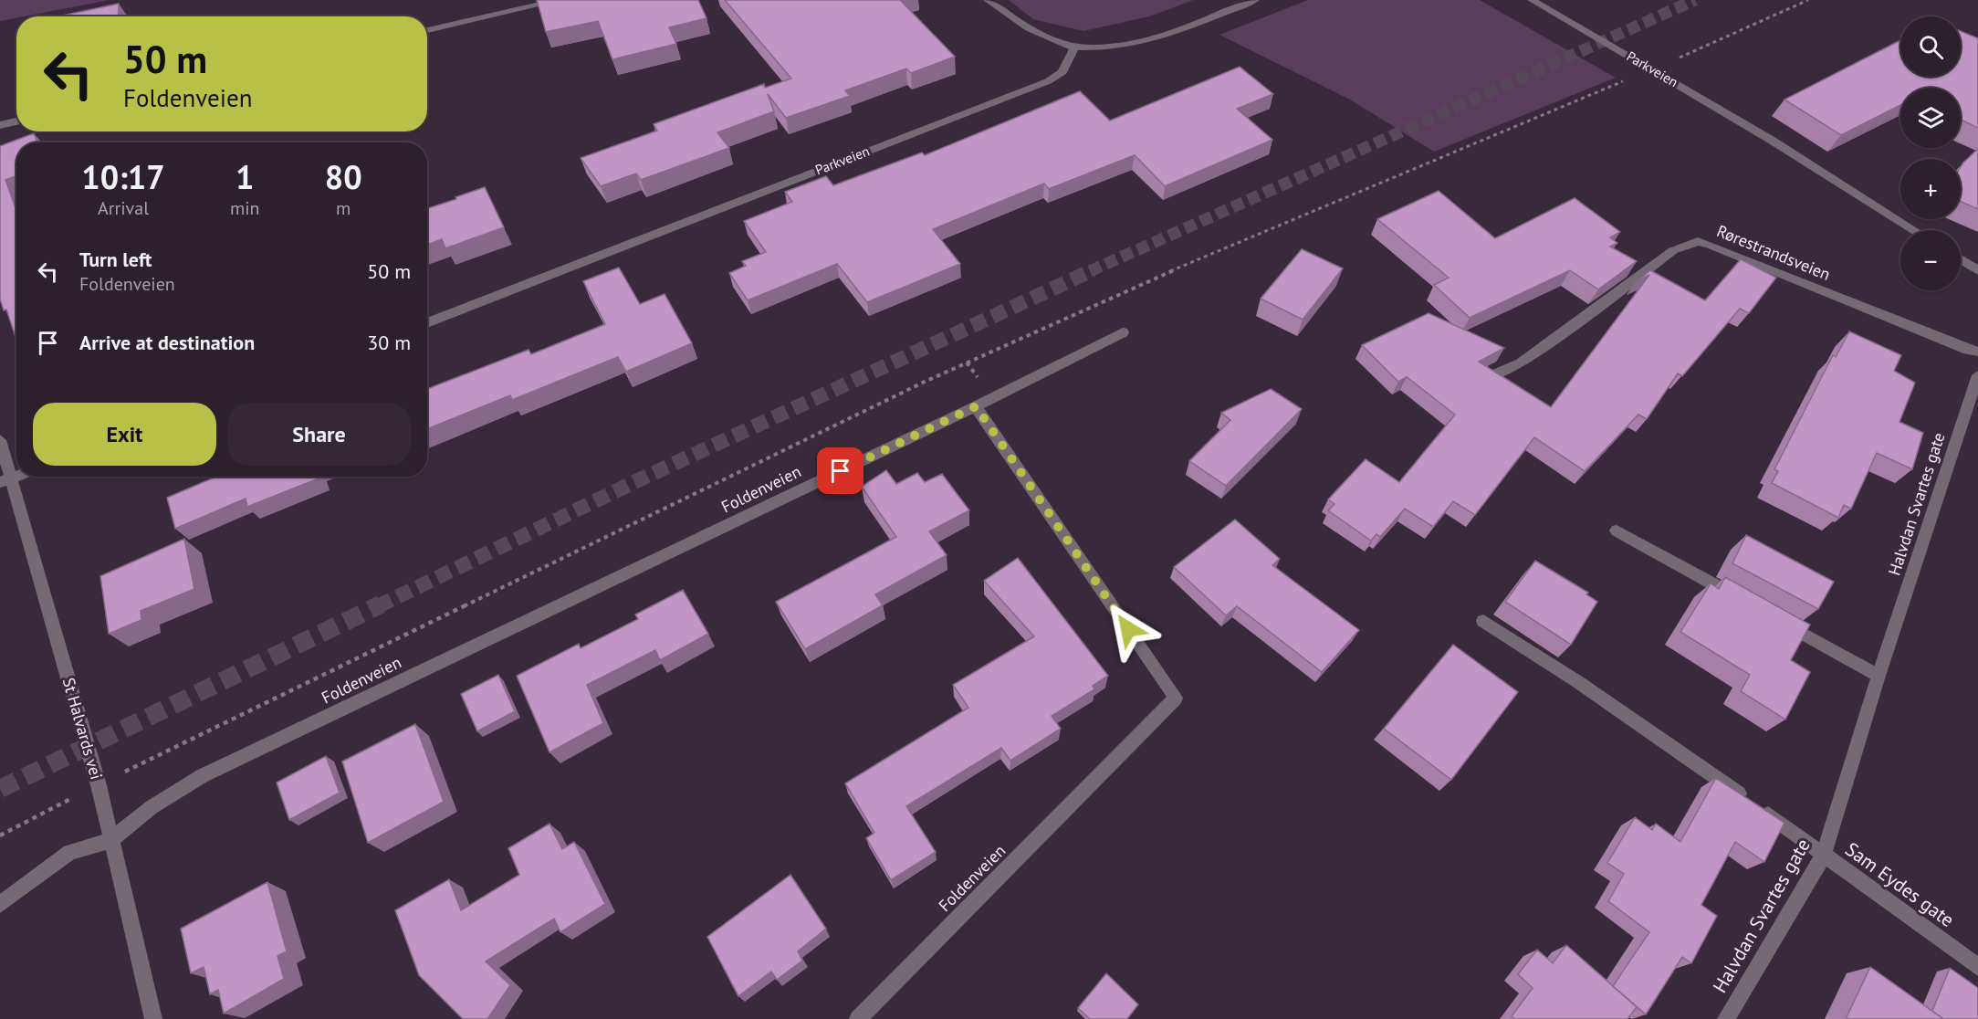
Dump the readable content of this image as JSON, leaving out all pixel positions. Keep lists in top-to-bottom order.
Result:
{
  "streets": {
    "street": [
      "Parkveien",
      "Rørestrandsveien",
      "Foldenveien",
      "Halvdan Svartes gate",
      "St Halvards vei",
      "Sam Eydes gate"
    ]
  },
  "crossings": [
    ["Foldenveien", "St Halvards vei"],
    ["Halvdan Svartes gate", "Sam Eydes gate"]
  ],
  "page": {
    "map_buttons": ["+", "−"],
    "turn": ["50 m", "Foldenveien"],
    "eta": [
      "10:17",
      "Arrival",
      "1",
      "min",
      "80",
      "m"
    ],
    "list": [
      {
        "name": "Turn left",
        "note": "Foldenveien",
        "value": "50 m"
      },
      {
        "name": "Arrive at destination",
        "value": "30 m"
      }
    ],
    "buttons": ["Exit", "Share"]
  }
}
